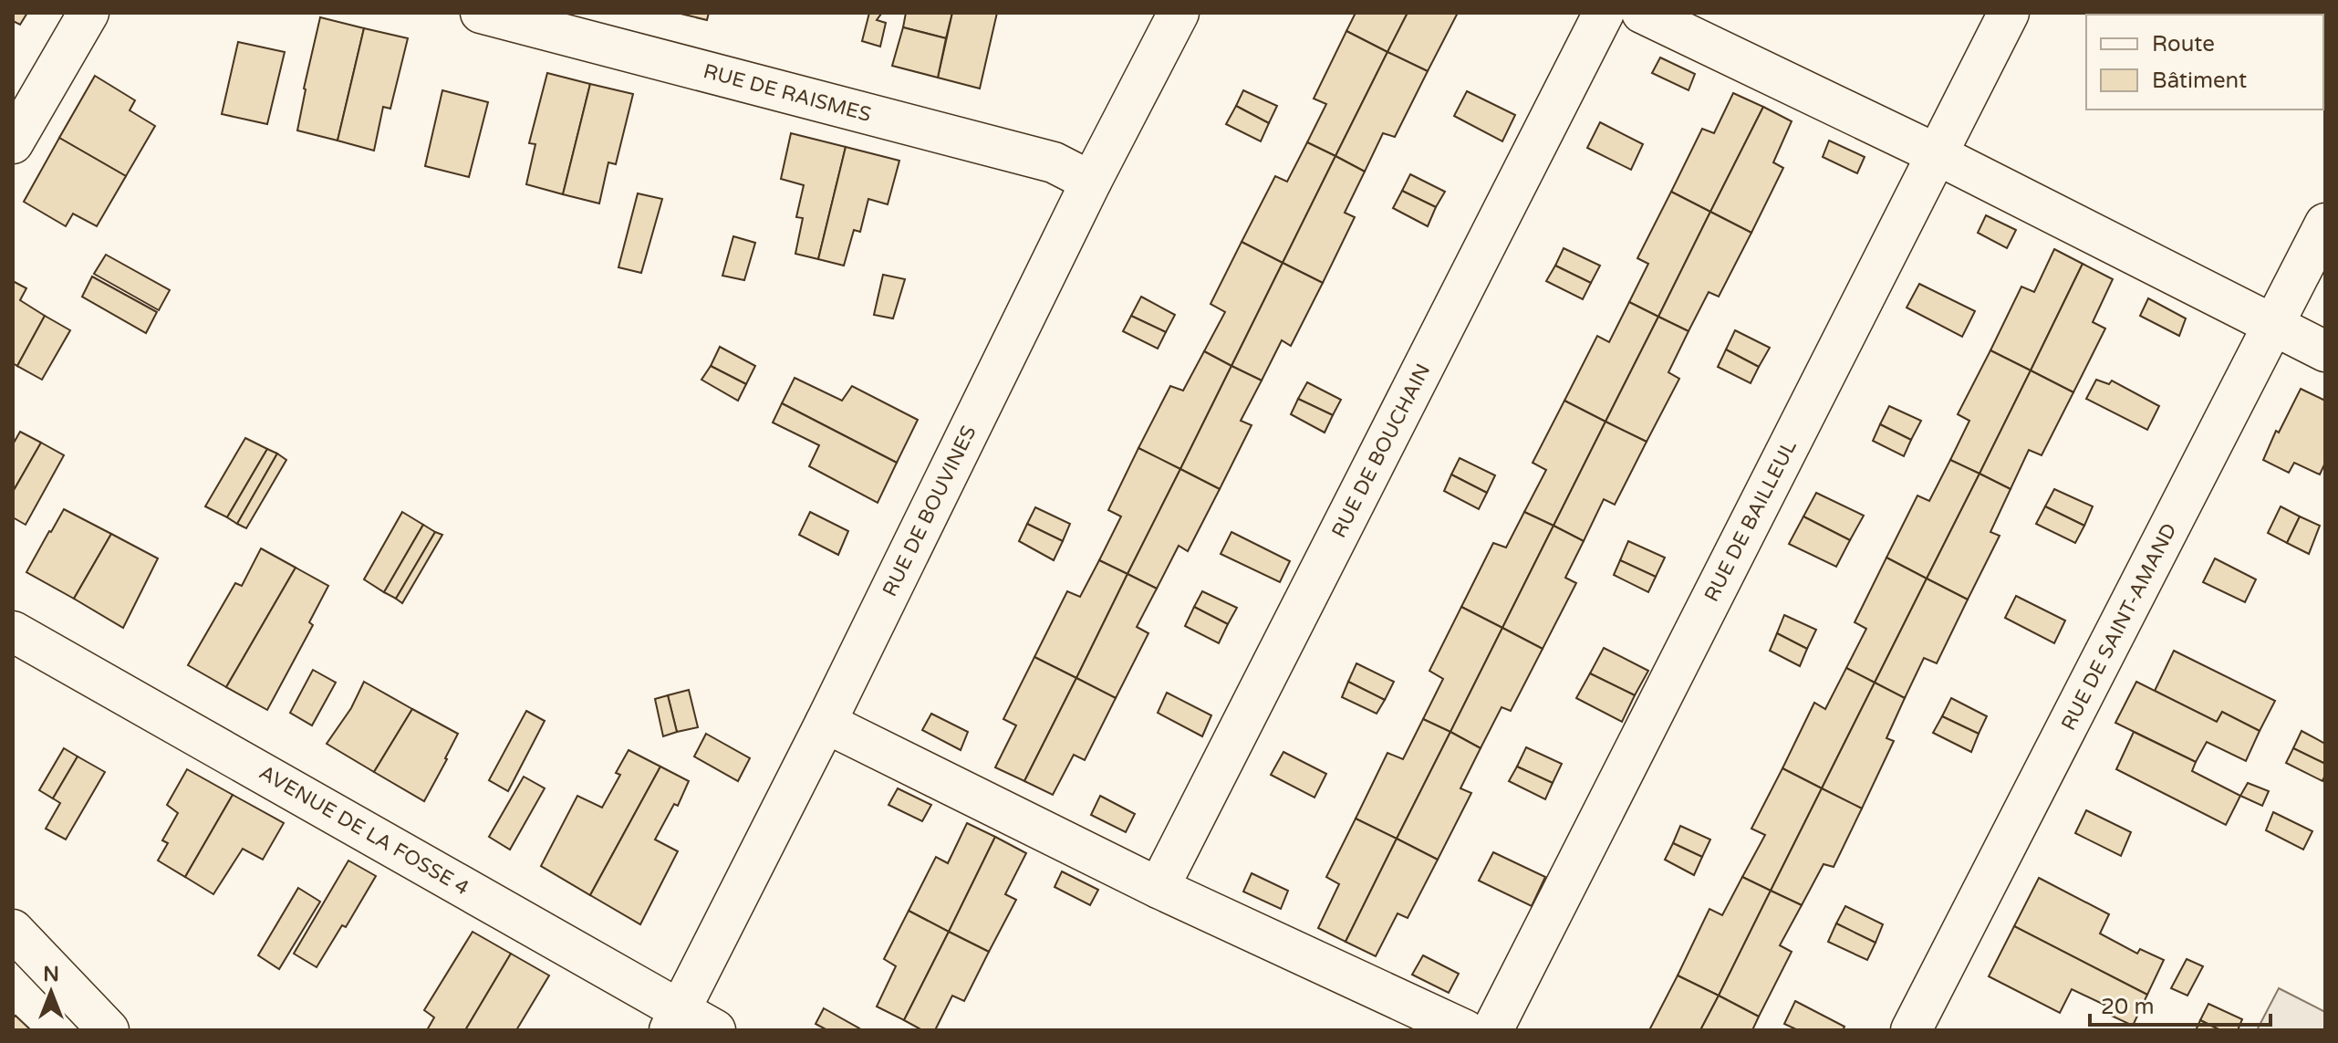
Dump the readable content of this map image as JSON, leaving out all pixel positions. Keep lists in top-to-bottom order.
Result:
{
  "streets": {
    "street": [
      "RUE DE RAISMES",
      "RUE DE BOUCHAIN",
      "RUE DE BOUVINES",
      "RUE DE BAILLEUL",
      "RUE DE SAINT-AMAND",
      "AVENUE DE LA FOSSE 4"
    ]
  },
  "crossings": [
    ["RUE DE RAISMES", "RUE DE BOUVINES"],
    ["RUE DE BOUVINES", "AVENUE DE LA FOSSE 4"]
  ],
  "legend": ["Route", "Bâtiment"],
  "scale_bar": "20 m",
  "north": "top"
}
